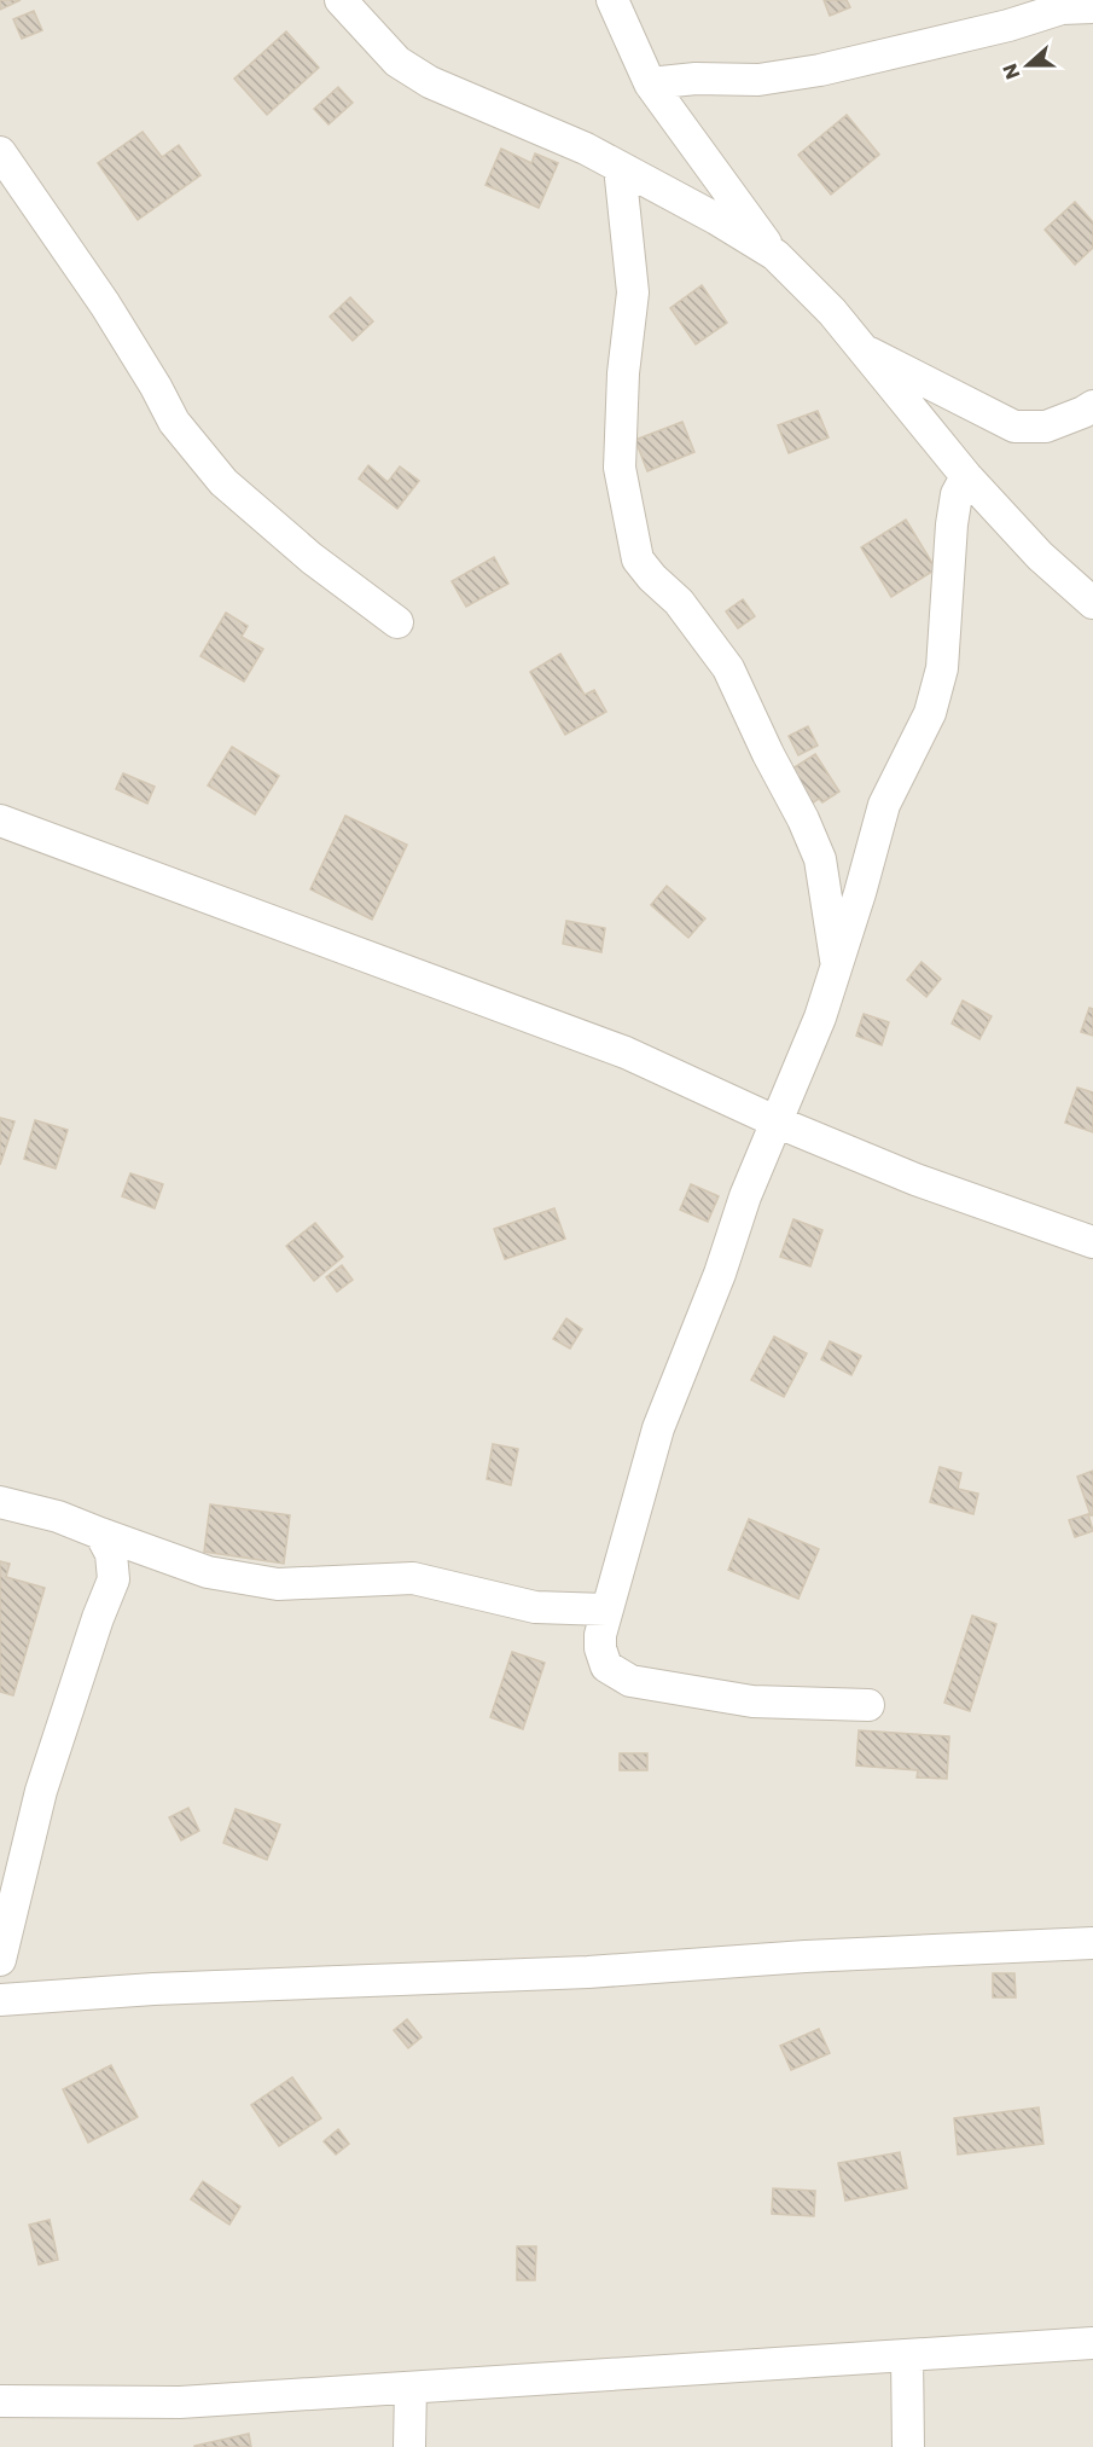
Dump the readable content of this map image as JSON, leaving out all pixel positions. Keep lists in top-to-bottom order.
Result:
{
  "north": "left"
}
